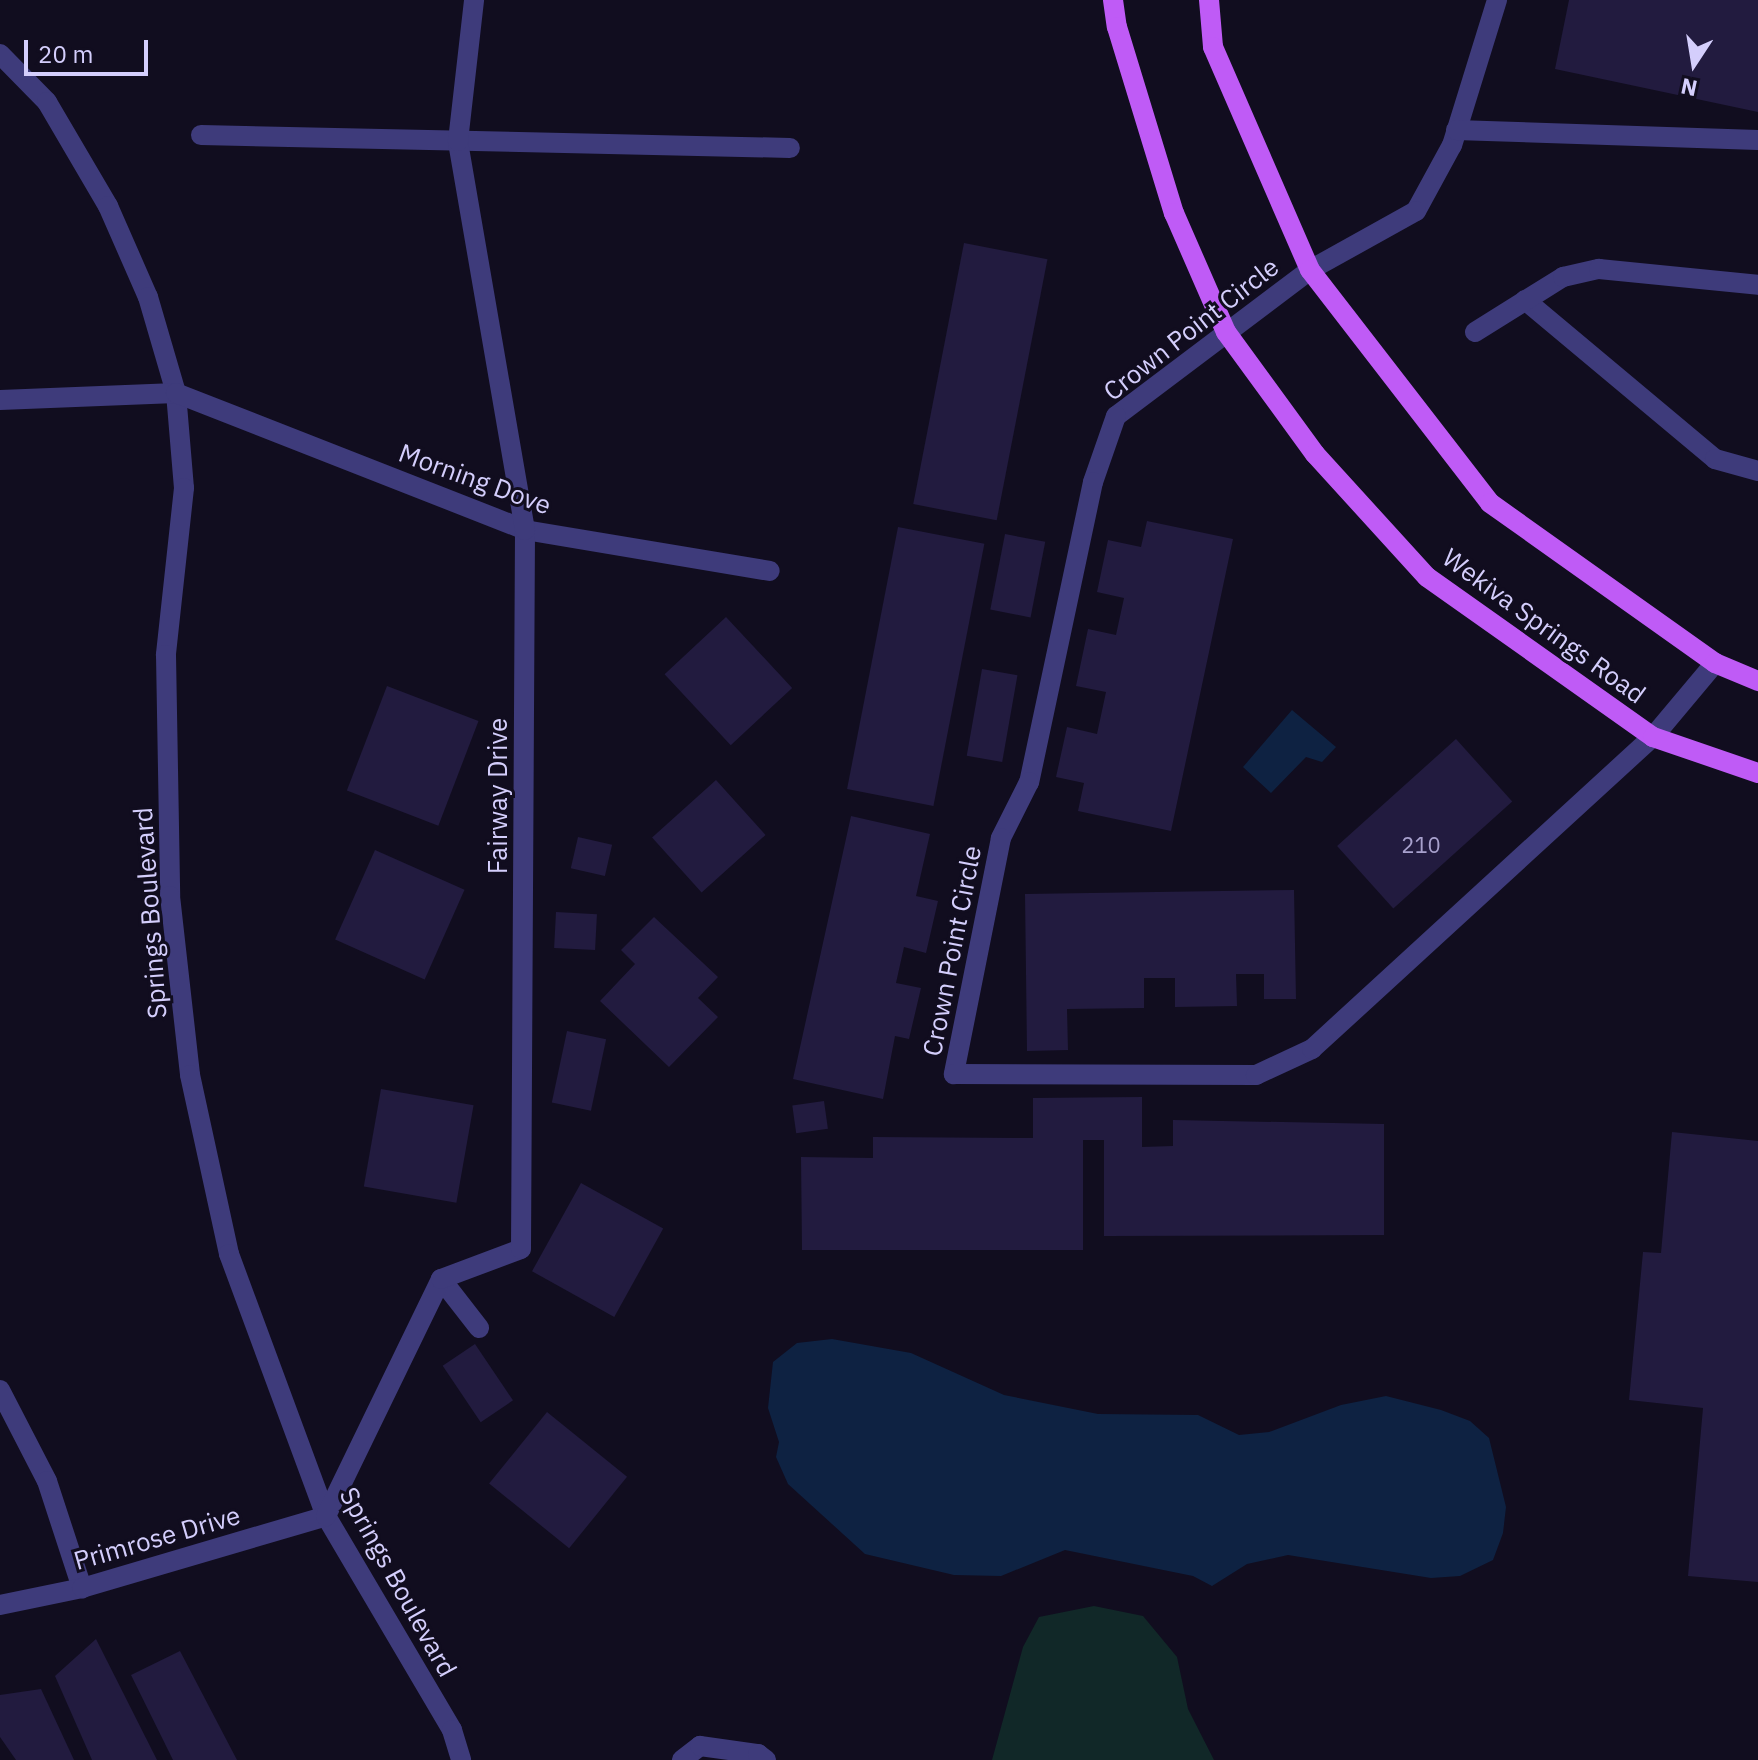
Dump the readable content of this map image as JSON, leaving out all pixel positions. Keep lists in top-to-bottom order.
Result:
{
  "streets": {
    "main road": ["Wekiva Springs Road"],
    "street": [
      "Crown Point Circle",
      "Morning Dove",
      "Fairway Drive",
      "Springs Boulevard",
      "Primrose Drive"
    ]
  },
  "crossings": [
    ["Crown Point Circle", "Wekiva Springs Road"],
    ["Morning Dove", "Fairway Drive"],
    ["Morning Dove", "Springs Boulevard"],
    ["Springs Boulevard", "Primrose Drive"]
  ],
  "house_numbers": ["210"],
  "scale_bar": "20 m",
  "north": "bottom"
}
